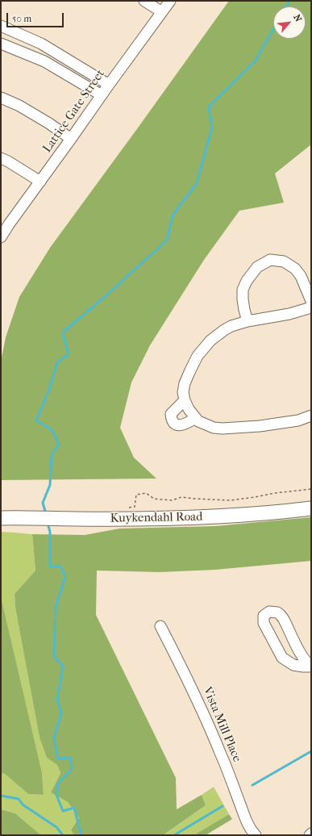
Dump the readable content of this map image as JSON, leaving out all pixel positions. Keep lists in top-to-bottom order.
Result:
{
  "streets": {
    "main road": ["Kuykendahl Road"],
    "street": ["Lattice Gate Street", "Vista Mill Place"]
  },
  "scale_bar": "50 m",
  "north": "top right"
}
